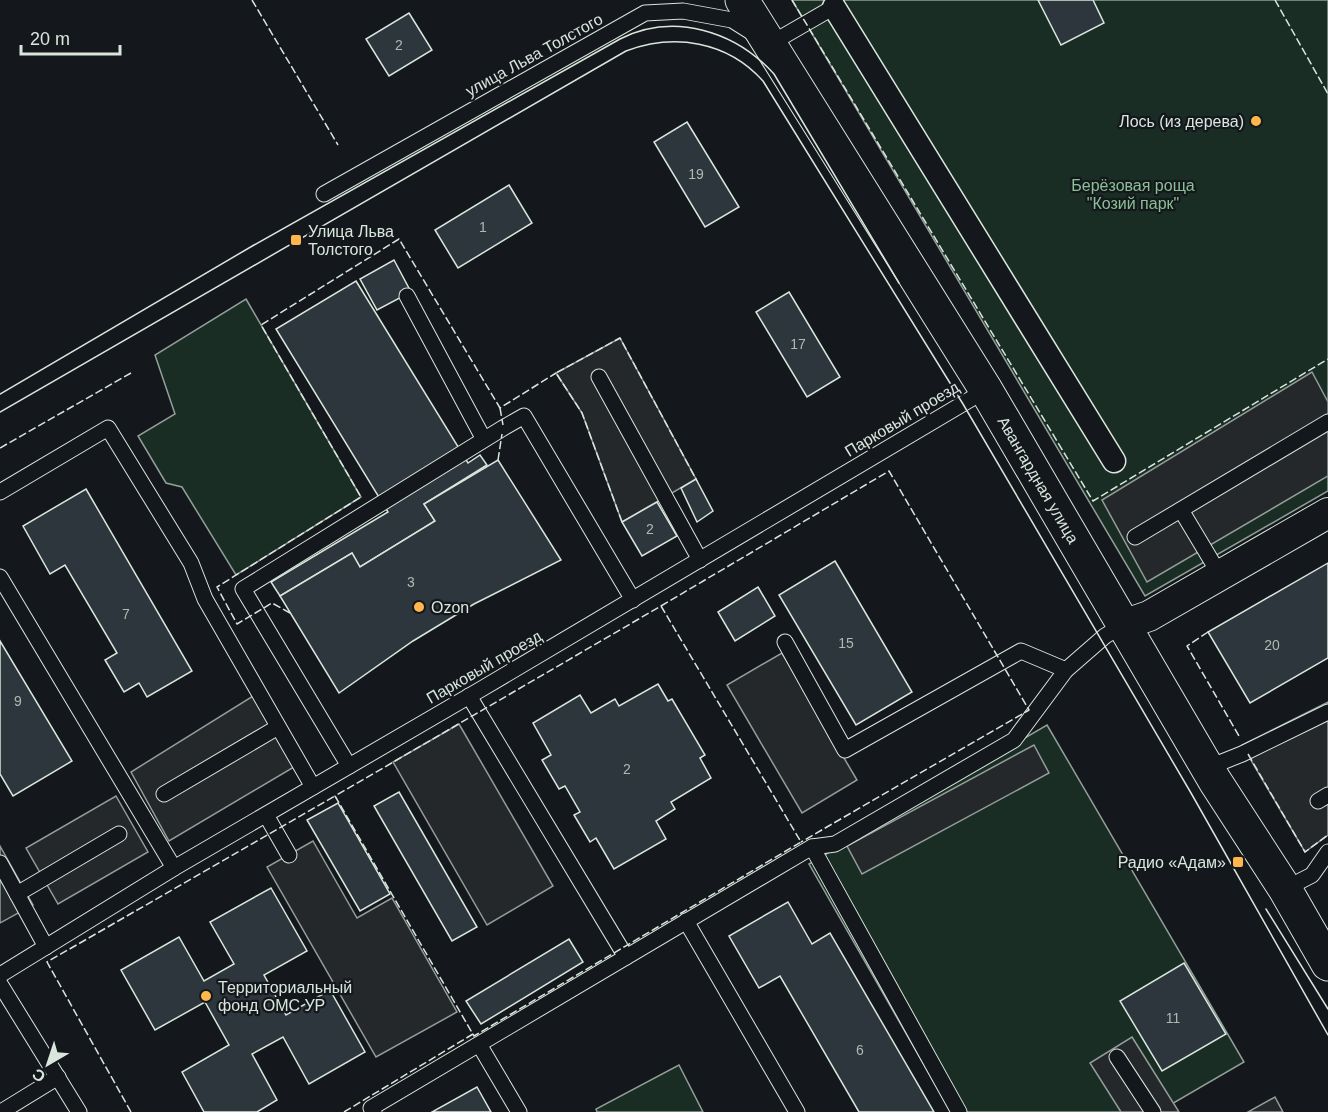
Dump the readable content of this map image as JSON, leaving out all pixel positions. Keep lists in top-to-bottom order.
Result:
{
  "streets": {
    "street": ["Авангардная улица"],
    "lane": ["улица Льва Толстого", "Парковый проезд"]
  },
  "crossings": [
    ["улица Льва Толстого", "Авангардная улица"],
    ["Парковый проезд", "Авангардная улица"]
  ],
  "parks": ["Берёзовая роща \"Козий парк\""],
  "places": {
    "other": ["Лось (из дерева)", "Ozon", "Территориальный фонд ОМС УР"],
    "transit": ["Улица Льва Толстого", "Радио «Адам»"]
  },
  "house_numbers": [
    "2",
    "19",
    "1",
    "17",
    "2",
    "3",
    "7",
    "15",
    "20",
    "9",
    "2",
    "11",
    "6"
  ],
  "scale_bar": "20 m",
  "north": "bottom left"
}
